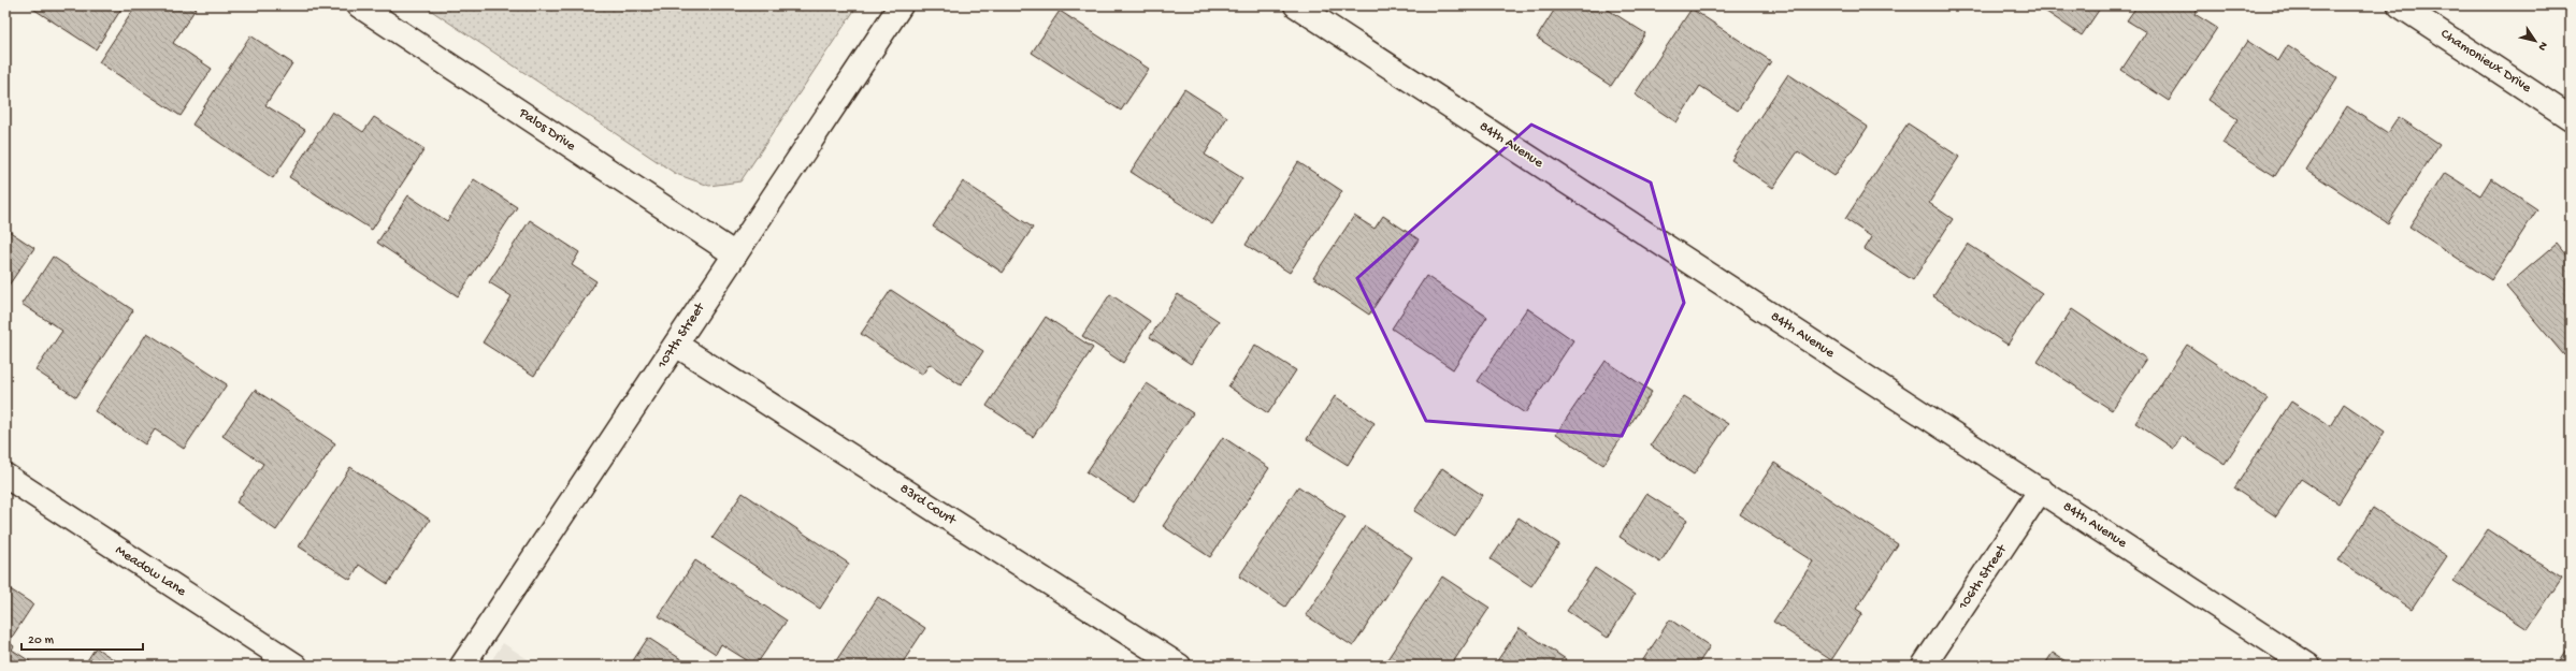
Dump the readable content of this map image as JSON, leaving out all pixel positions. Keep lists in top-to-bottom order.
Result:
{
  "streets": {
    "street": [
      "Chamonieux Drive",
      "Palos Drive",
      "84th Avenue",
      "107th Street",
      "83rd Court",
      "Meadow Lane",
      "106th Street"
    ]
  },
  "crossings": [
    ["Palos Drive", "107th Street"],
    ["84th Avenue", "106th Street"],
    ["107th Street", "83rd Court"]
  ],
  "scale_bar": "20 m",
  "north": "bottom right"
}
